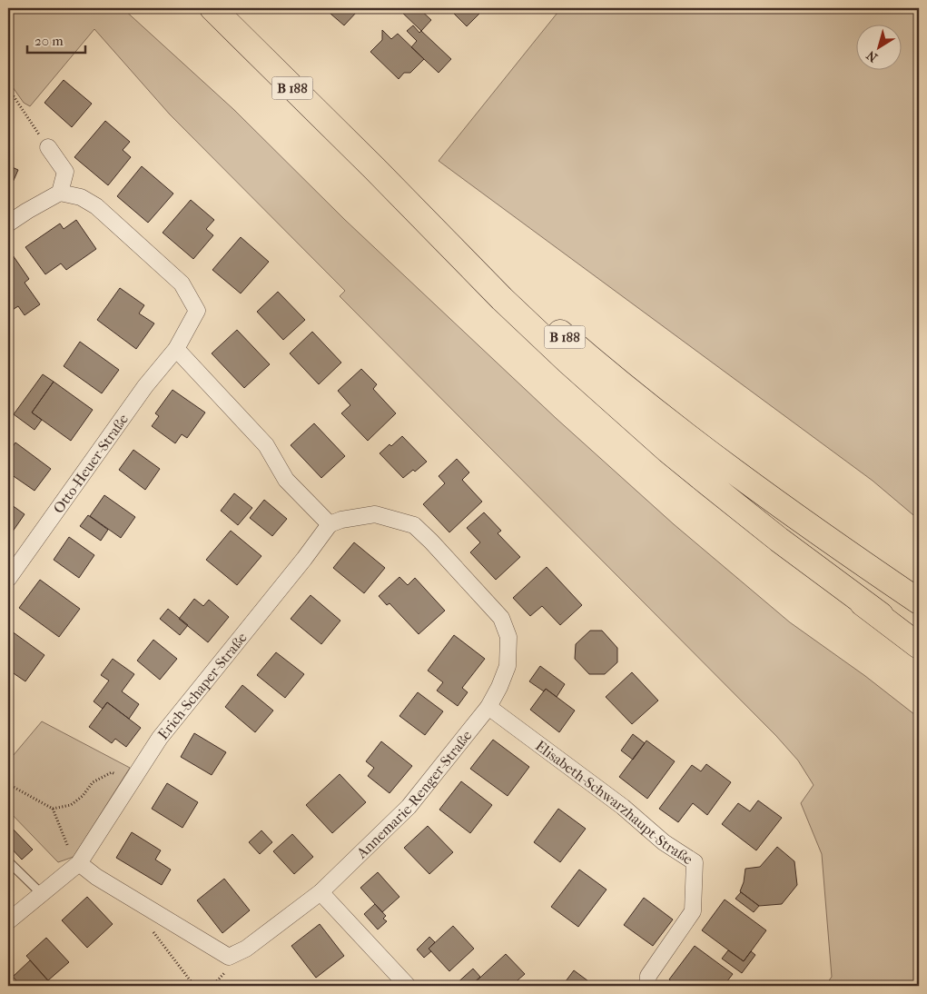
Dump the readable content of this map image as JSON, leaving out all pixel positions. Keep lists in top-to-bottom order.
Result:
{
  "streets": {
    "main road": ["B 188"],
    "street": [
      "Otto-Heuer-Straße",
      "Erich-Schaper-Straße",
      "Annemarie-Renger-Straße",
      "Elisabeth-Schwarzhaupt-Straße"
    ]
  },
  "crossings": [
    ["Erich-Schaper-Straße", "Annemarie-Renger-Straße"],
    ["Annemarie-Renger-Straße", "Elisabeth-Schwarzhaupt-Straße"]
  ],
  "scale_bar": "20 m",
  "north": "bottom left"
}
